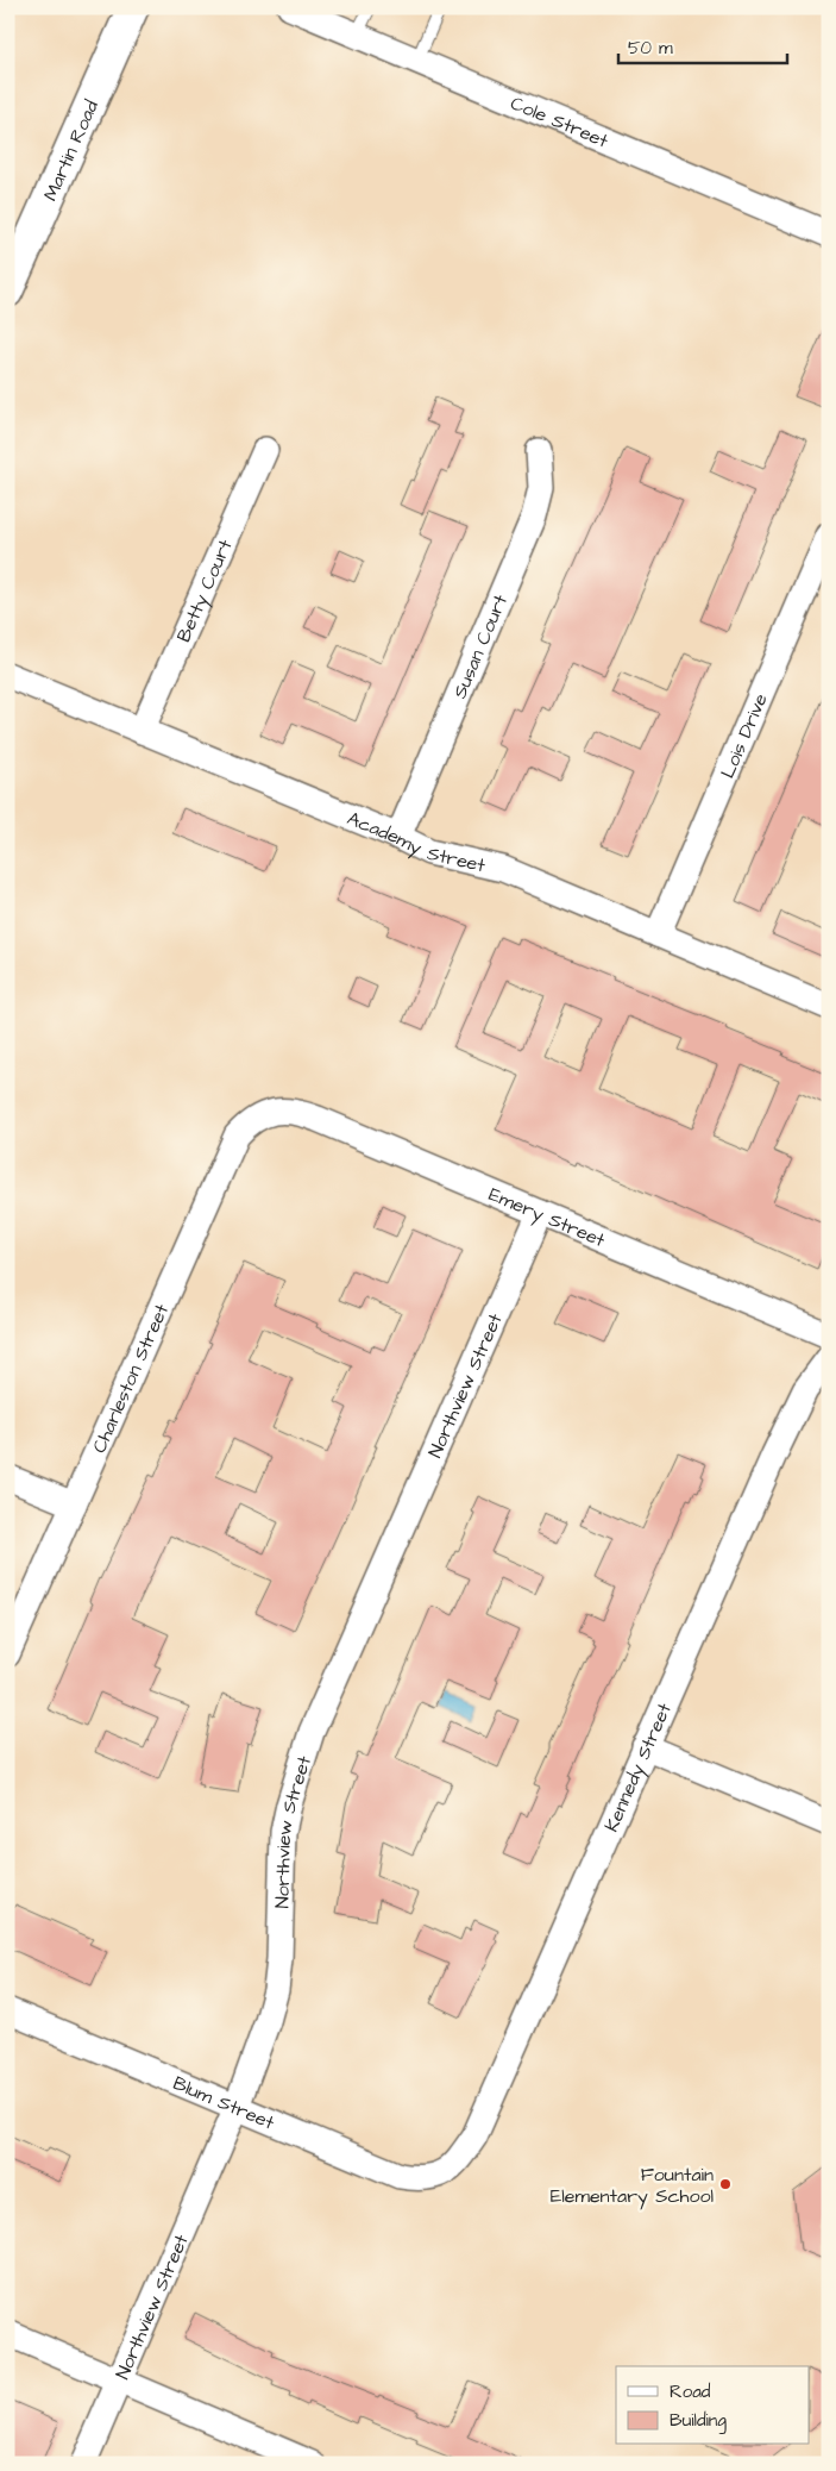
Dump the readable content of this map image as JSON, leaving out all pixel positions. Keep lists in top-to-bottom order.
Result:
{
  "streets": {
    "street": [
      "Cole Street",
      "Martin Road",
      "Betty Court",
      "Susan Court",
      "Lois Drive",
      "Academy Street",
      "Emery Street",
      "Charleston Street",
      "Northview Street",
      "Kennedy Street",
      "Blum Street"
    ]
  },
  "crossings": [
    ["Betty Court", "Academy Street"],
    ["Susan Court", "Academy Street"],
    ["Lois Drive", "Academy Street"],
    ["Emery Street", "Charleston Street"],
    ["Emery Street", "Northview Street"],
    ["Northview Street", "Blum Street"],
    ["Kennedy Street", "Blum Street"]
  ],
  "places": ["Fountain Elementary School"],
  "legend": ["Road", "Building"],
  "scale_bar": "50 m"
}
